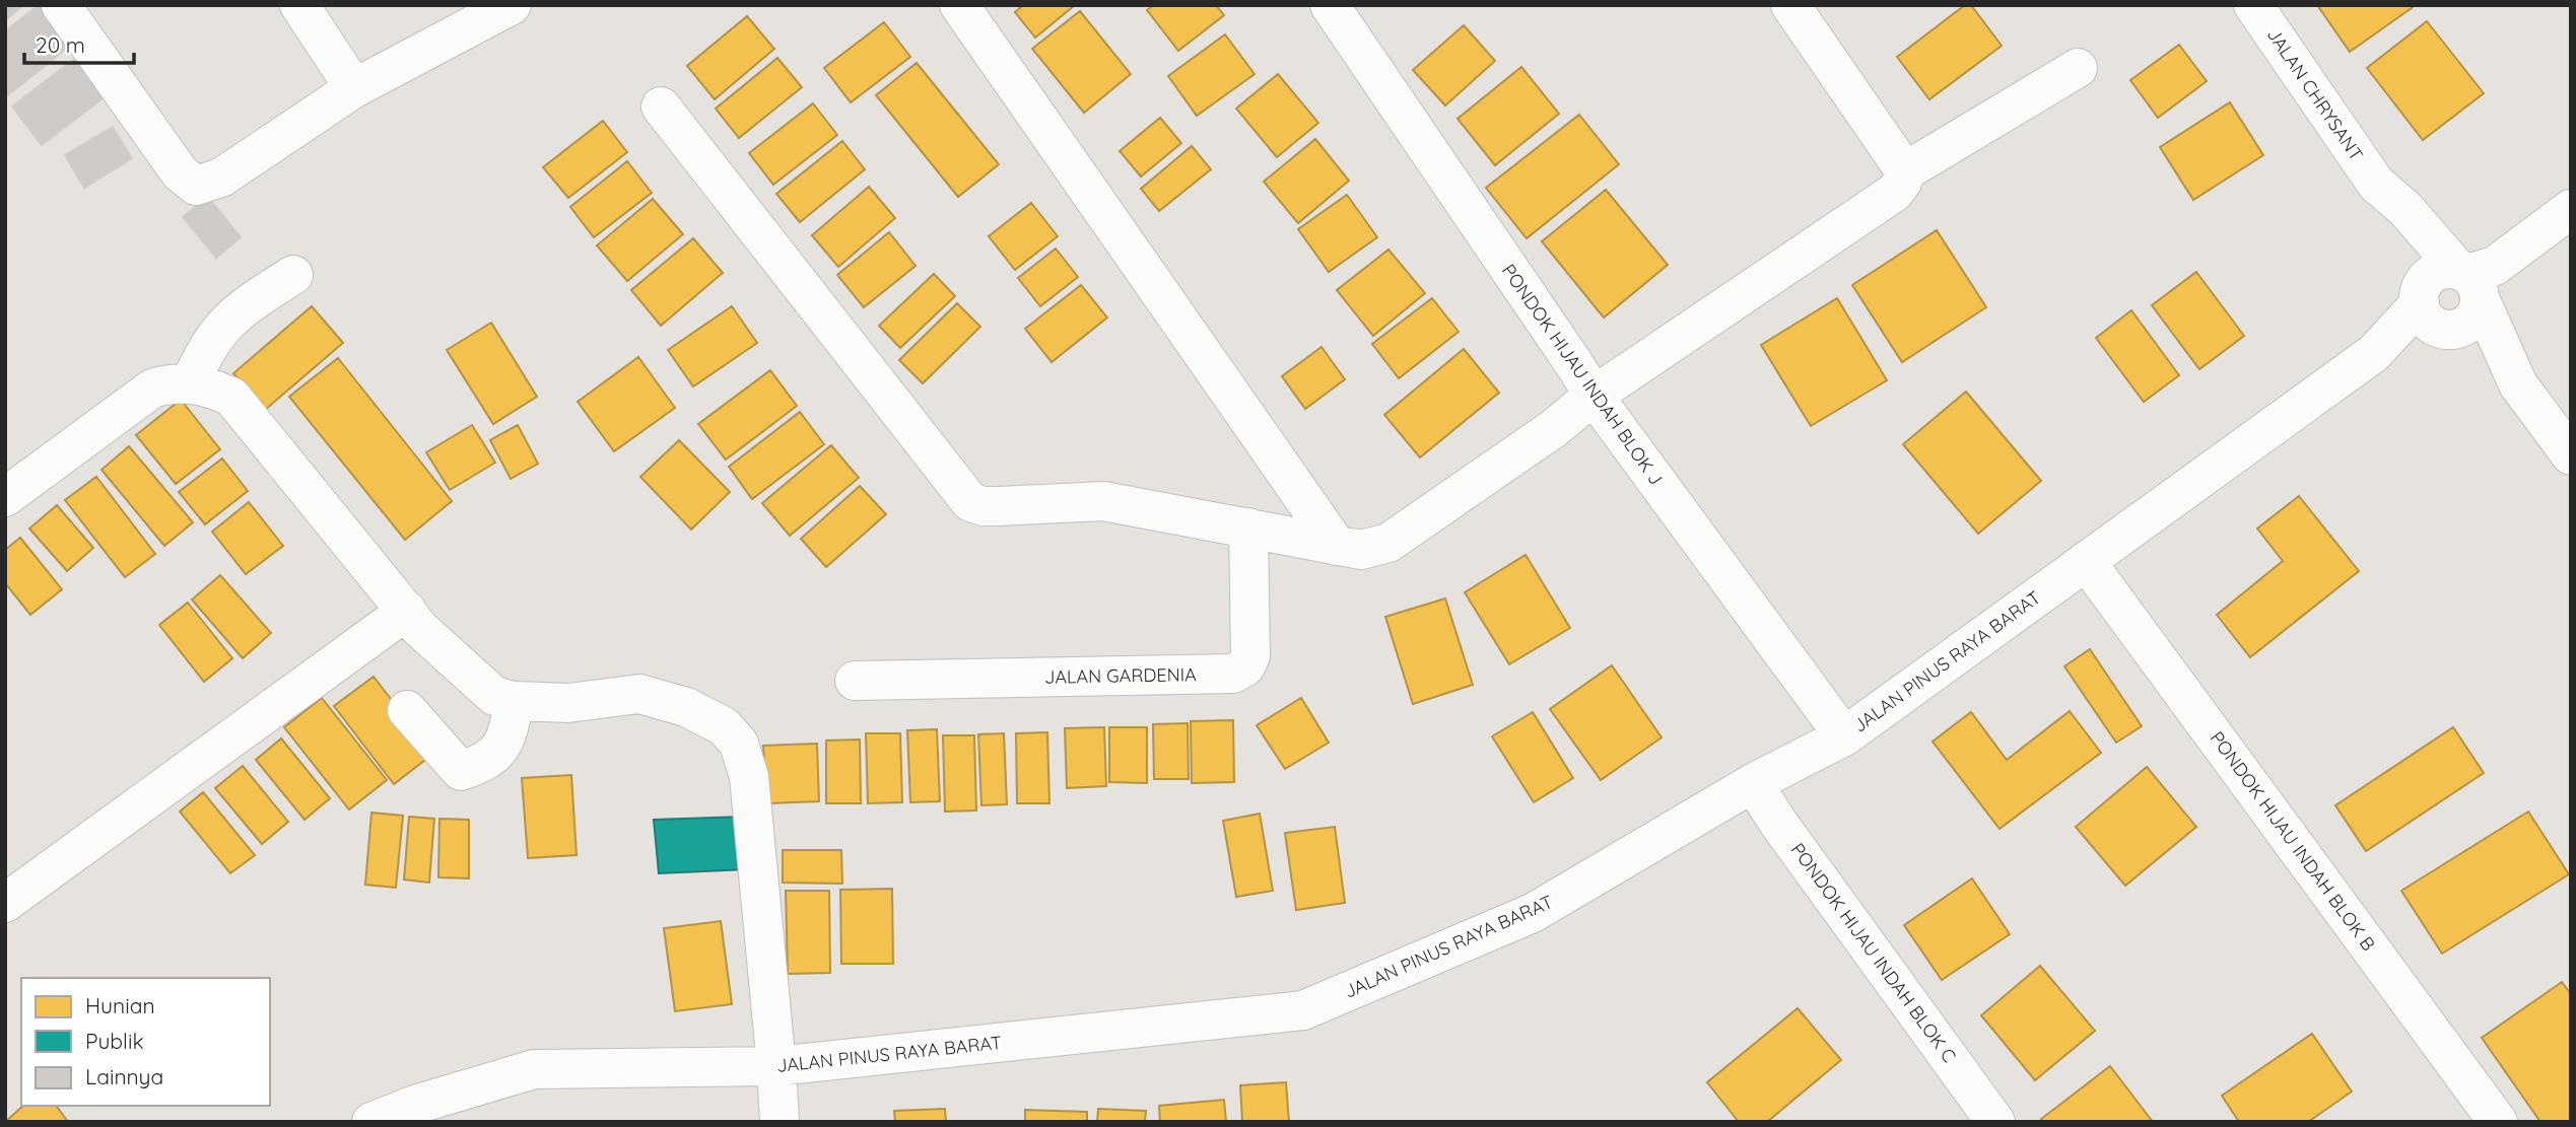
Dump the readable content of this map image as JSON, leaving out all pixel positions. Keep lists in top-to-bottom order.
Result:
{
  "streets": {
    "street": [
      "JALAN CHRYSANT",
      "PONDOK HIJAU INDAH BLOK J",
      "JALAN PINUS RAYA BARAT",
      "JALAN GARDENIA",
      "PONDOK HIJAU INDAH BLOK B",
      "PONDOK HIJAU INDAH BLOK C"
    ]
  },
  "crossings": [
    ["JALAN CHRYSANT", "JALAN PINUS RAYA BARAT"],
    ["PONDOK HIJAU INDAH BLOK J", "JALAN PINUS RAYA BARAT"],
    ["JALAN PINUS RAYA BARAT", "PONDOK HIJAU INDAH BLOK B"],
    ["JALAN PINUS RAYA BARAT", "PONDOK HIJAU INDAH BLOK C"]
  ],
  "legend": ["Hunian", "Publik", "Lainnya"],
  "scale_bar": "20 m"
}
